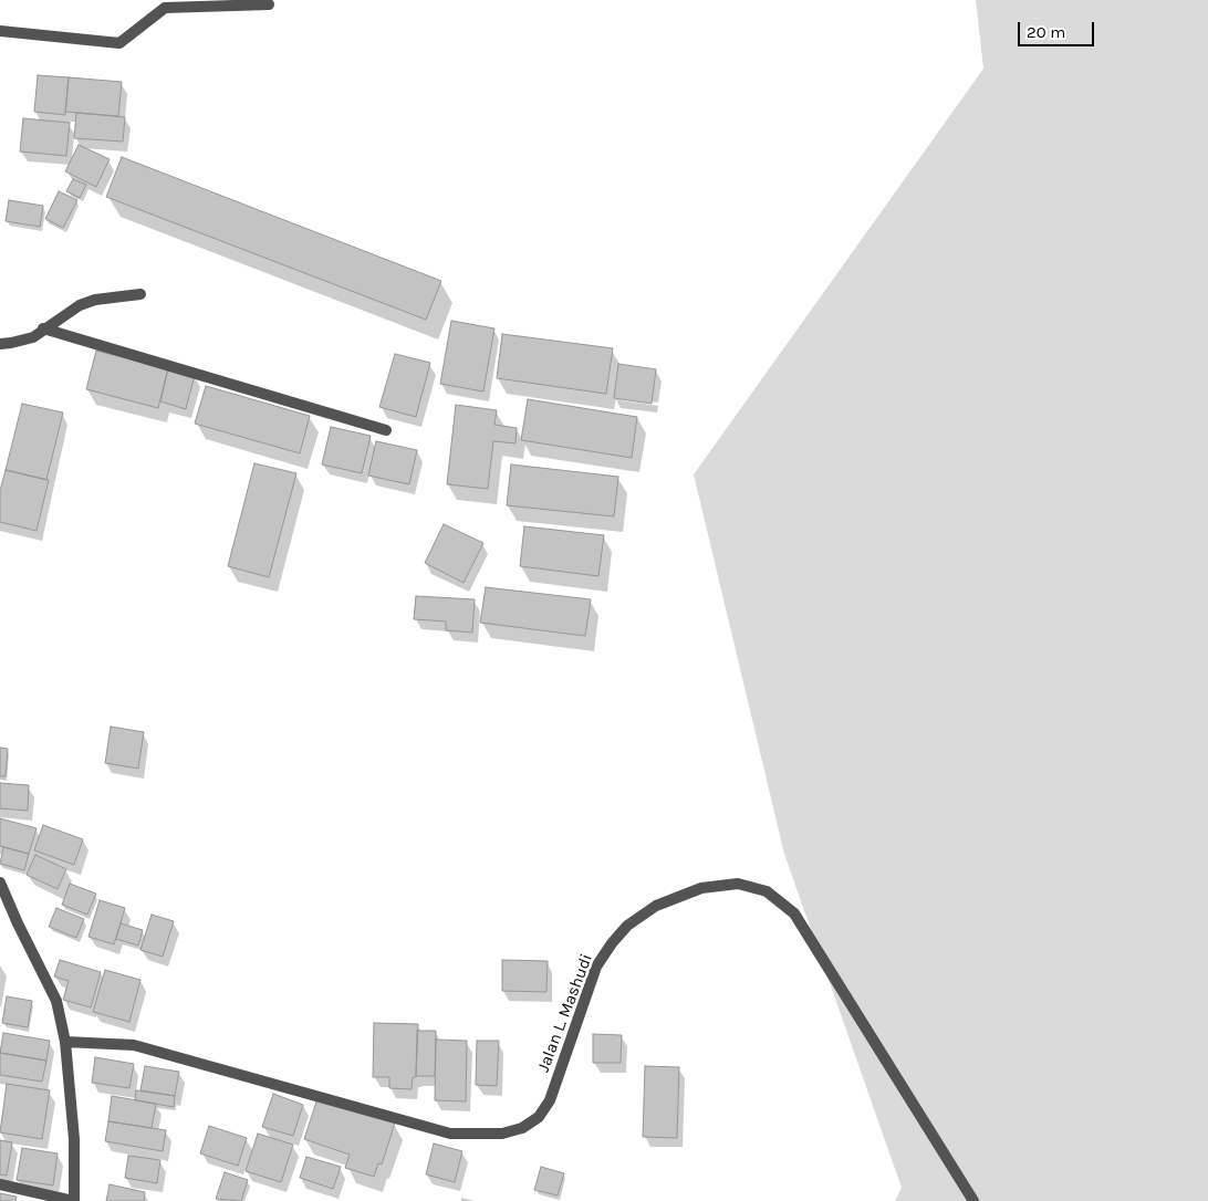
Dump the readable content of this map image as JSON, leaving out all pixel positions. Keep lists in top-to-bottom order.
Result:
{
  "streets": {
    "street": ["Jalan L. Mashudi"]
  },
  "scale_bar": "20 m"
}
